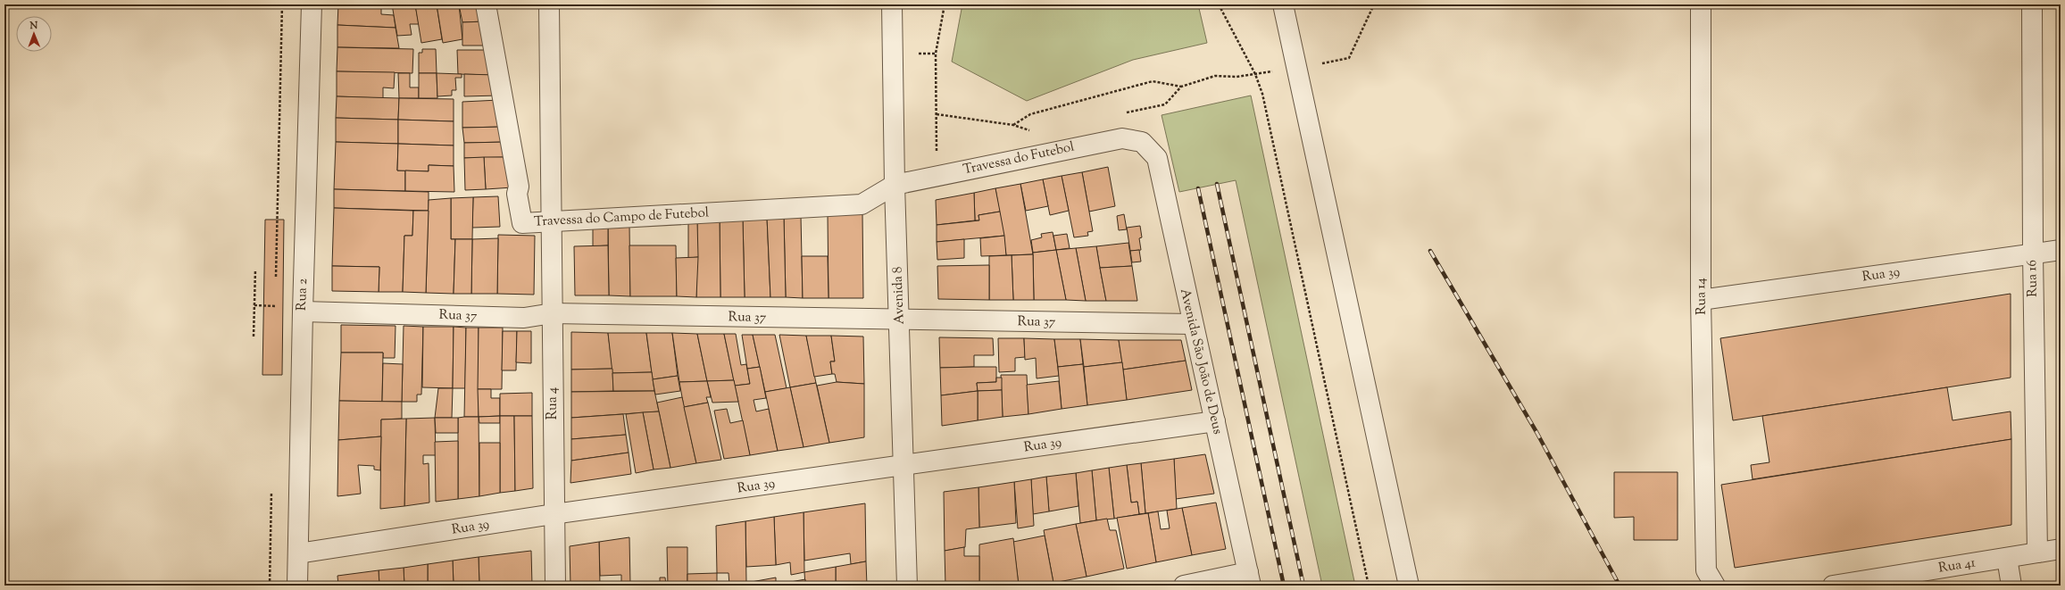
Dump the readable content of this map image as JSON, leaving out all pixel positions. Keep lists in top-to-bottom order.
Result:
{
  "streets": {
    "street": [
      "Travessa do Futebol",
      "Travessa do Campo de Futebol",
      "Rua 39",
      "Rua 16",
      "Rua 2",
      "Avenida 8",
      "Rua 14",
      "Rua 37",
      "Avenida São João de Deus",
      "Rua 4",
      "Rua 41"
    ]
  },
  "crossings": [
    ["Travessa do Futebol", "Travessa do Campo de Futebol"],
    ["Travessa do Futebol", "Avenida 8"],
    ["Travessa do Futebol", "Avenida São João de Deus"],
    ["Travessa do Campo de Futebol", "Avenida 8"],
    ["Travessa do Campo de Futebol", "Rua 4"],
    ["Rua 39", "Rua 16"],
    ["Rua 39", "Rua 2"],
    ["Rua 39", "Avenida 8"],
    ["Rua 39", "Rua 14"],
    ["Rua 39", "Avenida São João de Deus"],
    ["Rua 39", "Rua 4"],
    ["Rua 16", "Rua 41"],
    ["Rua 2", "Rua 37"],
    ["Avenida 8", "Rua 37"],
    ["Rua 37", "Avenida São João de Deus"],
    ["Rua 37", "Rua 4"]
  ],
  "north": "top"
}
